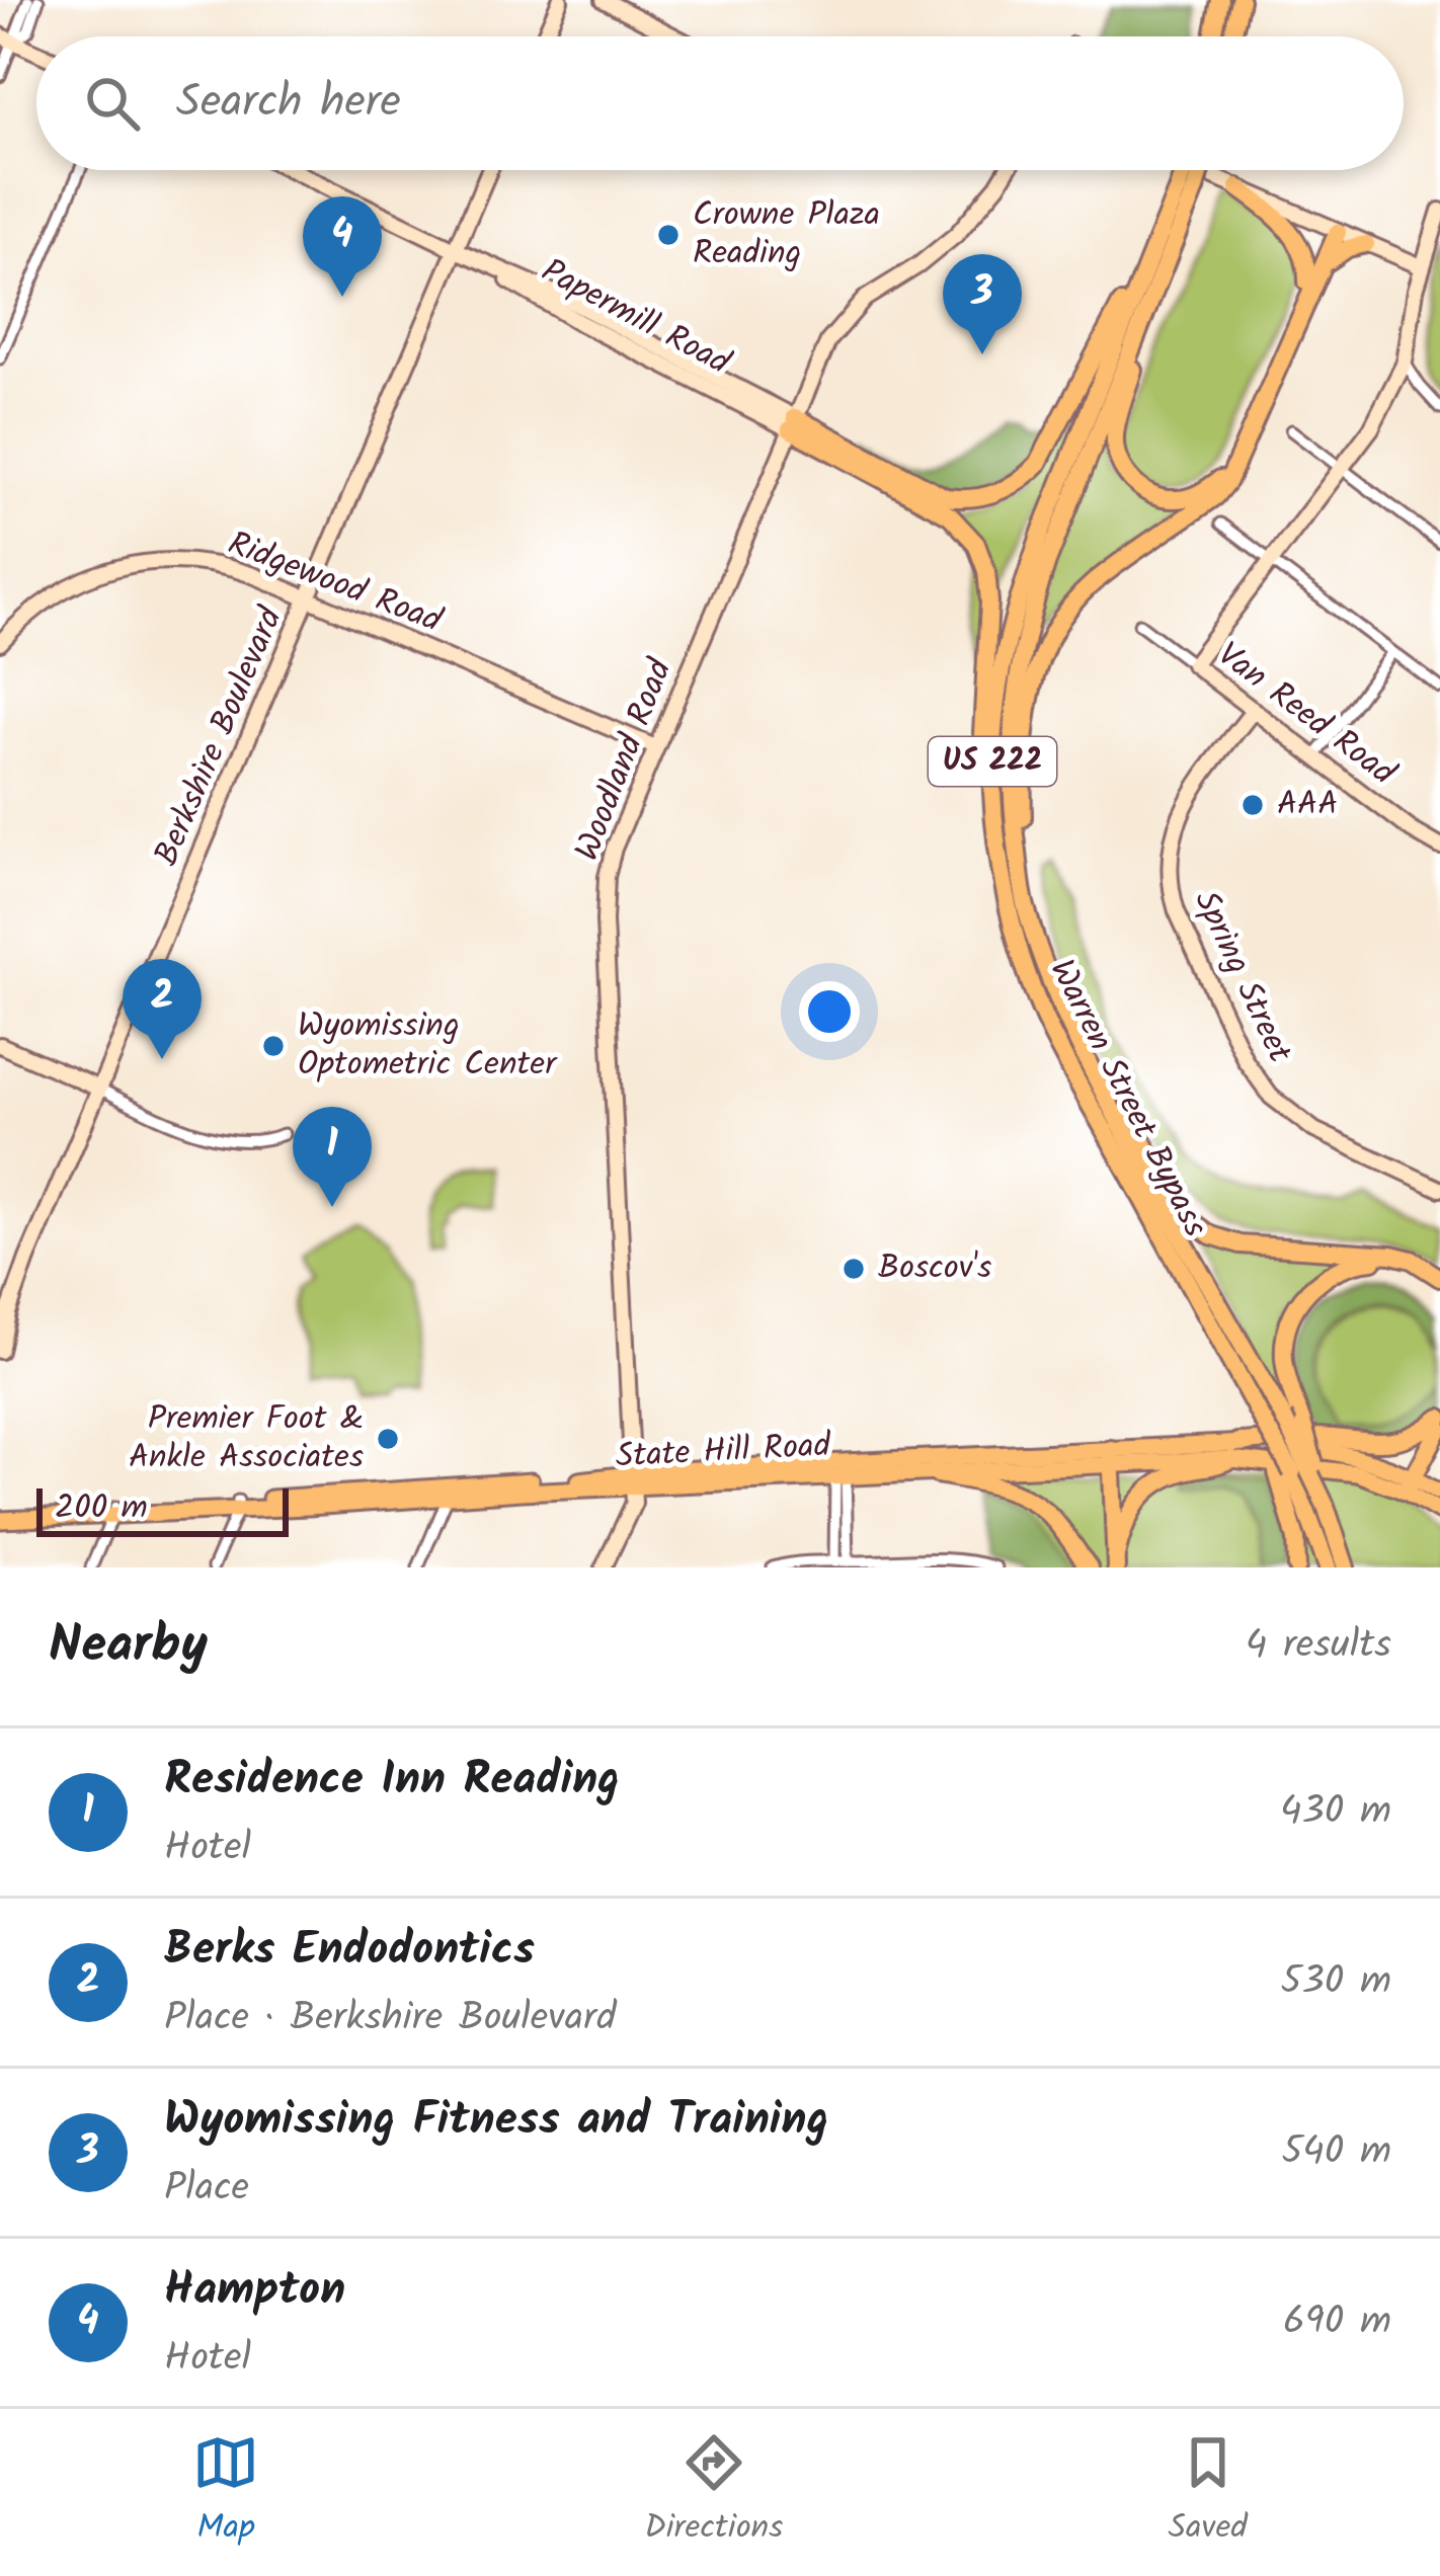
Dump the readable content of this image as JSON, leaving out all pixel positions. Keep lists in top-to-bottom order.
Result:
{
  "streets": {
    "highway": ["US 222", "Warren Street Bypass"],
    "main road": [
      "Papermill Road",
      "Ridgewood Road",
      "Van Reed Road",
      "Berkshire Boulevard",
      "Woodland Road",
      "Spring Street",
      "State Hill Road"
    ]
  },
  "crossings": [
    ["Papermill Road", "Berkshire Boulevard"],
    ["Papermill Road", "Woodland Road"],
    ["Ridgewood Road", "Berkshire Boulevard"],
    ["Ridgewood Road", "Woodland Road"],
    ["Van Reed Road", "Spring Street"],
    ["Woodland Road", "State Hill Road"]
  ],
  "places": [
    "Crowne Plaza Reading",
    "AAA",
    "Wyomissing Optometric Center",
    "Boscov's",
    "Premier Foot & Ankle Associates"
  ],
  "scale_bar": "200 m",
  "page": {
    "search": "Search here",
    "pins": [
      "4",
      "3",
      "2",
      "1"
    ],
    "scale": "200 m",
    "heading": ["Nearby", "4 results"],
    "list": [
      {
        "mark": "1",
        "name": "Residence Inn Reading",
        "note": "Hotel",
        "value": "430 m"
      },
      {
        "mark": "2",
        "name": "Berks Endodontics",
        "note": "Place · Berkshire Boulevard",
        "value": "530 m"
      },
      {
        "mark": "3",
        "name": "Wyomissing Fitness and Training",
        "note": "Place",
        "value": "540 m"
      },
      {
        "mark": "4",
        "name": "Hampton",
        "note": "Hotel",
        "value": "690 m"
      }
    ],
    "nav": ["Map", "Directions", "Saved"]
  }
}
